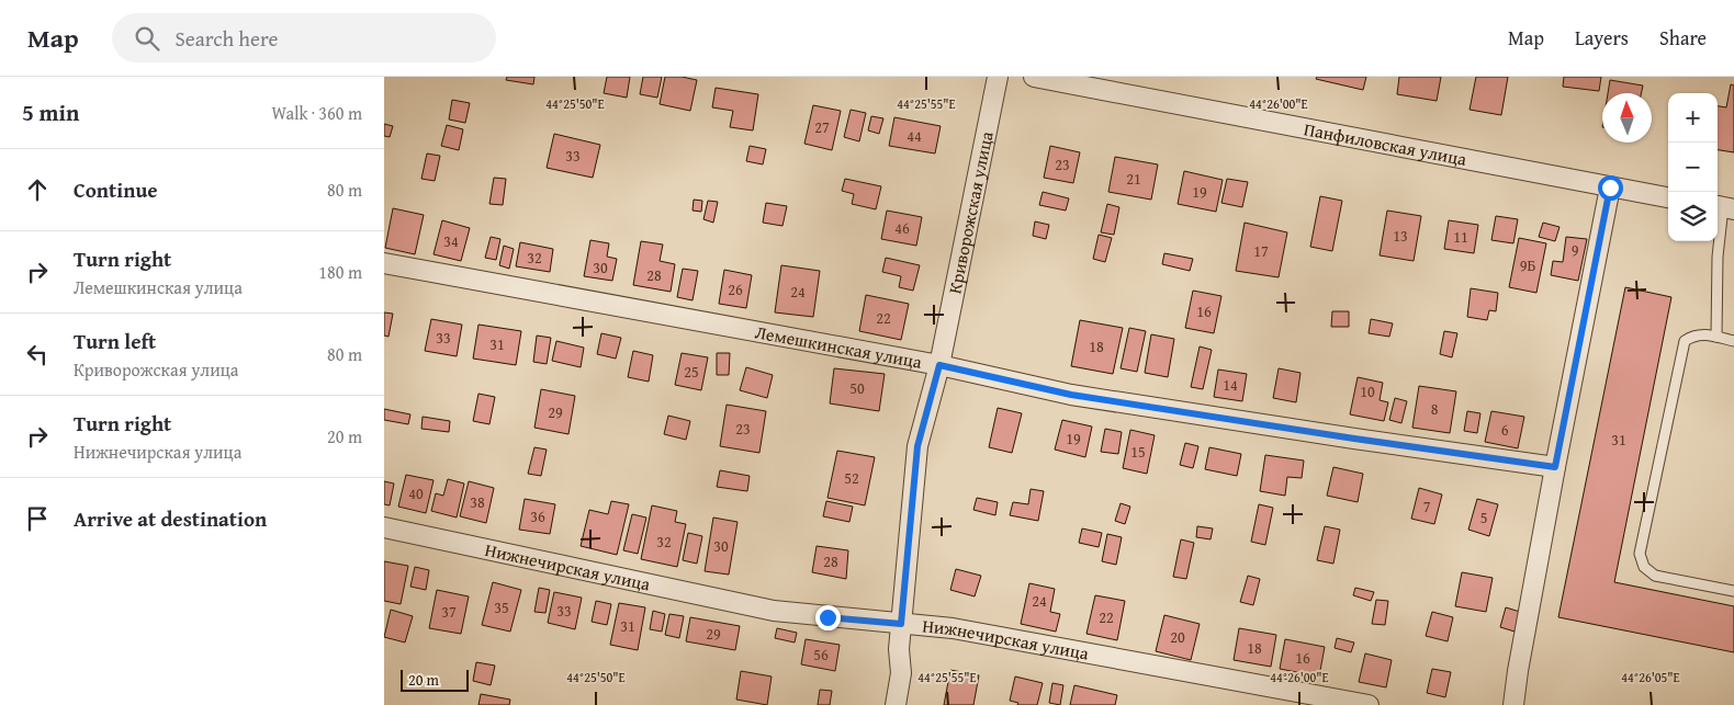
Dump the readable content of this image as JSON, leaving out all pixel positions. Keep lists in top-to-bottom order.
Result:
{
  "streets": {
    "street": [
      "Панфиловская улица",
      "Криворожская улица",
      "Лемешкинская улица",
      "Нижнечирская улица"
    ]
  },
  "crossings": [
    ["Криворожская улица", "Лемешкинская улица"],
    ["Криворожская улица", "Нижнечирская улица"]
  ],
  "house_numbers": [
    "27",
    "44",
    "33",
    "23",
    "21",
    "19",
    "46",
    "13",
    "11",
    "34",
    "9",
    "17",
    "32",
    "9Б",
    "30",
    "28",
    "26",
    "24",
    "16",
    "22",
    "33",
    "31",
    "18",
    "25",
    "14",
    "50",
    "10",
    "8",
    "29",
    "23",
    "6",
    "19",
    "31",
    "15",
    "52",
    "40",
    "38",
    "7",
    "36",
    "5",
    "32",
    "30",
    "28",
    "24",
    "35",
    "33",
    "37",
    "22",
    "31",
    "29",
    "20",
    "18",
    "56",
    "16"
  ],
  "scale_bar": "20 m",
  "north": "top",
  "page": {
    "header": "Map",
    "search": "Search here",
    "nav": ["Map", "Layers", "Share"],
    "heading": ["5 min", "Walk · 360 m"],
    "map_buttons": ["+", "−"],
    "list": [
      ["Continue", "80 m"],
      ["Turn right", "Лемешкинская улица", "180 m"],
      ["Turn left", "Криворожская улица", "80 m"],
      ["Turn right", "Нижнечирская улица", "20 m"],
      "Arrive at destination"
    ],
    "scale": "20 m"
  },
  "coordinates": [
    "44°25'50\"E",
    "44°25'55\"E",
    "44°26'00\"E",
    "44°26'05\"E"
  ]
}
